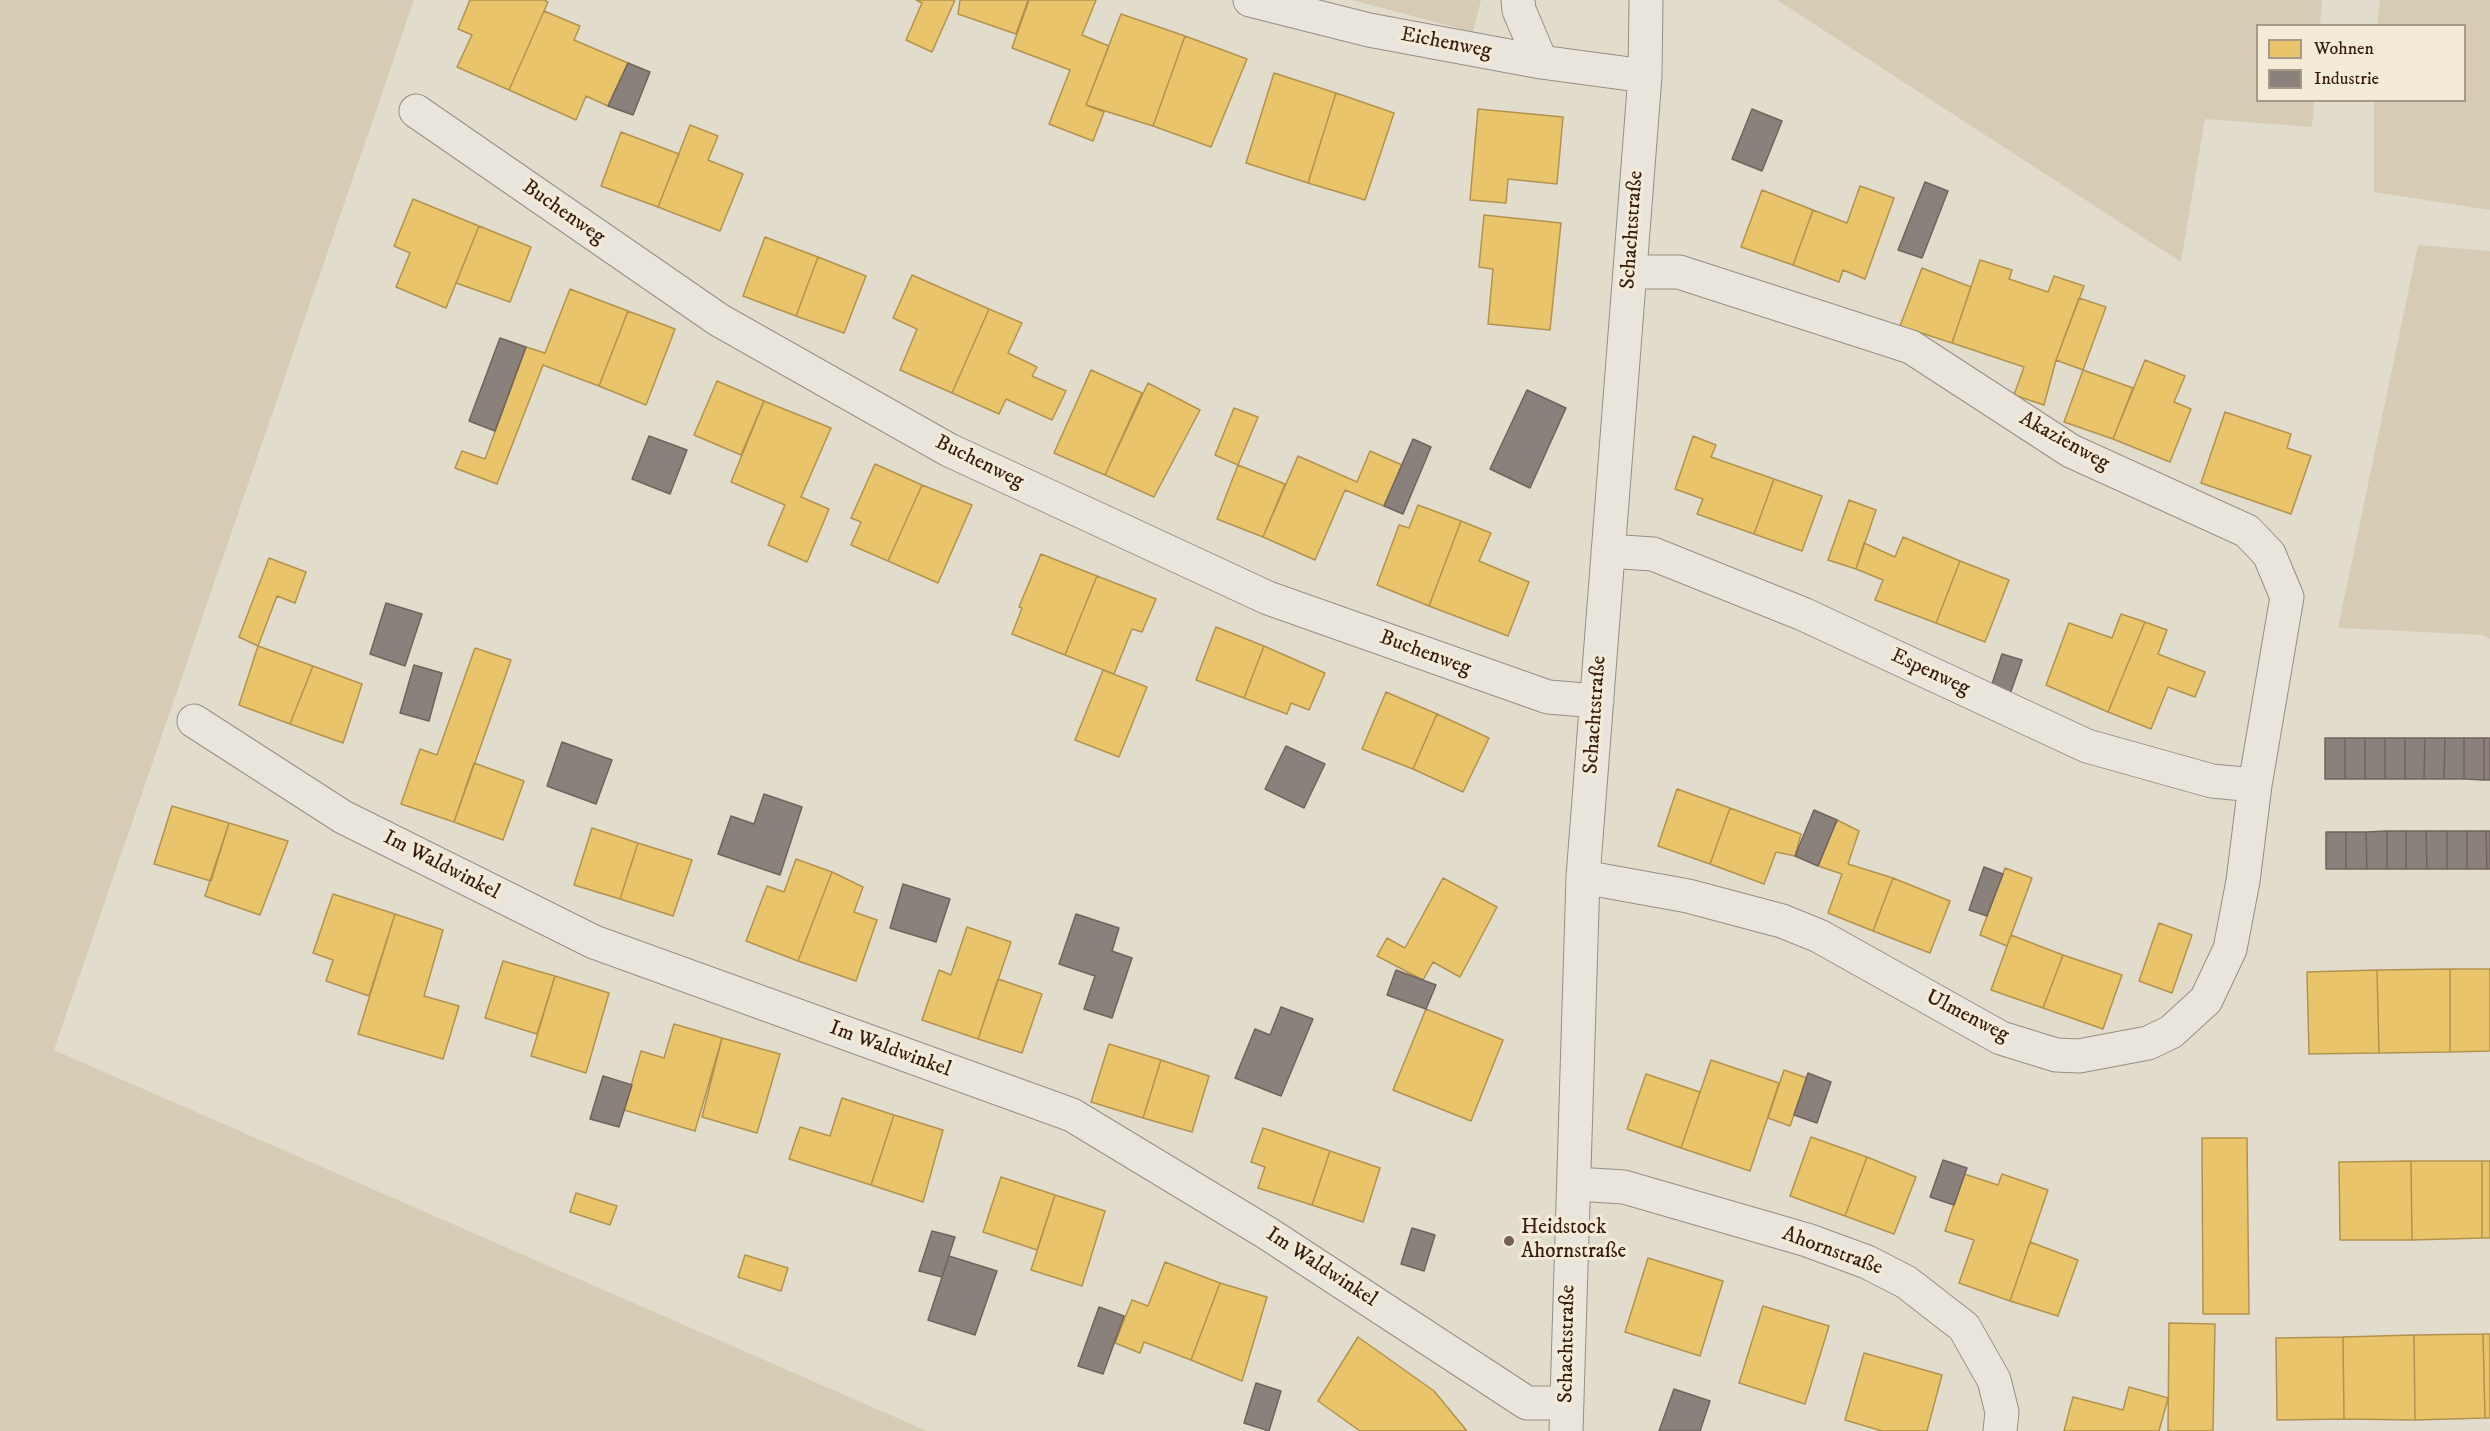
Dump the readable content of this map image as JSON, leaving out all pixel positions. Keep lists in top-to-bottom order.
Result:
{
  "streets": {
    "street": [
      "Eichenweg",
      "Buchenweg",
      "Schachtstraße",
      "Akazienweg",
      "Espenweg",
      "Im Waldwinkel",
      "Ulmenweg",
      "Ahornstraße"
    ]
  },
  "crossings": [
    ["Eichenweg", "Schachtstraße"],
    ["Buchenweg", "Schachtstraße"],
    ["Schachtstraße", "Akazienweg"],
    ["Schachtstraße", "Espenweg"],
    ["Schachtstraße", "Im Waldwinkel"],
    ["Schachtstraße", "Ulmenweg"],
    ["Schachtstraße", "Ahornstraße"],
    ["Akazienweg", "Espenweg"],
    ["Akazienweg", "Ulmenweg"],
    ["Espenweg", "Ulmenweg"]
  ],
  "places": ["Heidstock Ahornstraße"],
  "legend": ["Wohnen", "Industrie"]
}
